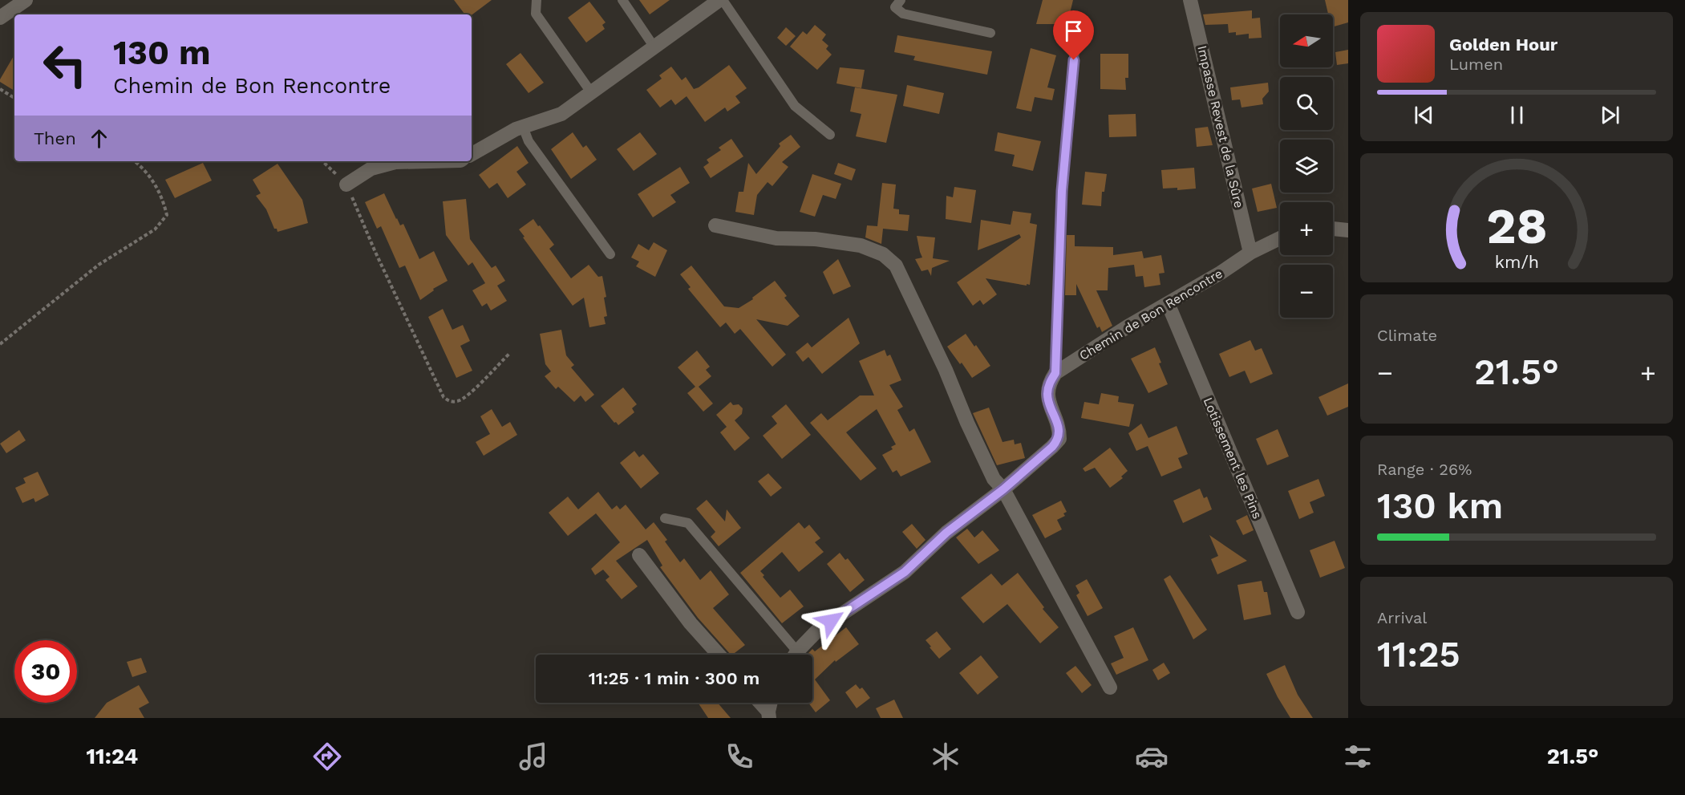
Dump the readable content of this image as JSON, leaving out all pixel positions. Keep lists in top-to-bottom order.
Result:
{
  "streets": {
    "street": ["Impasse Revest de la Sûre", "Chemin de Bon Rencontre", "Lotissement les Pins"]
  },
  "crossings": [
    ["Impasse Revest de la Sûre", "Chemin de Bon Rencontre"],
    ["Chemin de Bon Rencontre", "Lotissement les Pins"]
  ],
  "north": "left",
  "page": {
    "map_buttons": ["+", "−"],
    "turn": ["130 m", "Chemin de Bon Rencontre"],
    "song": ["Golden Hour", "Lumen"],
    "then": "Then",
    "tile": [
      "Climate",
      ["Range · 26%", "130 km"],
      ["Arrival", "11:25"]
    ],
    "heat": ["−", "21.5°", "+"],
    "limit": "30",
    "trip": "11:25 · 1 min · 300 m",
    "tabs": ["11:24", "21.5°"],
    "gauge": ["28", "km/h"]
  }
}
